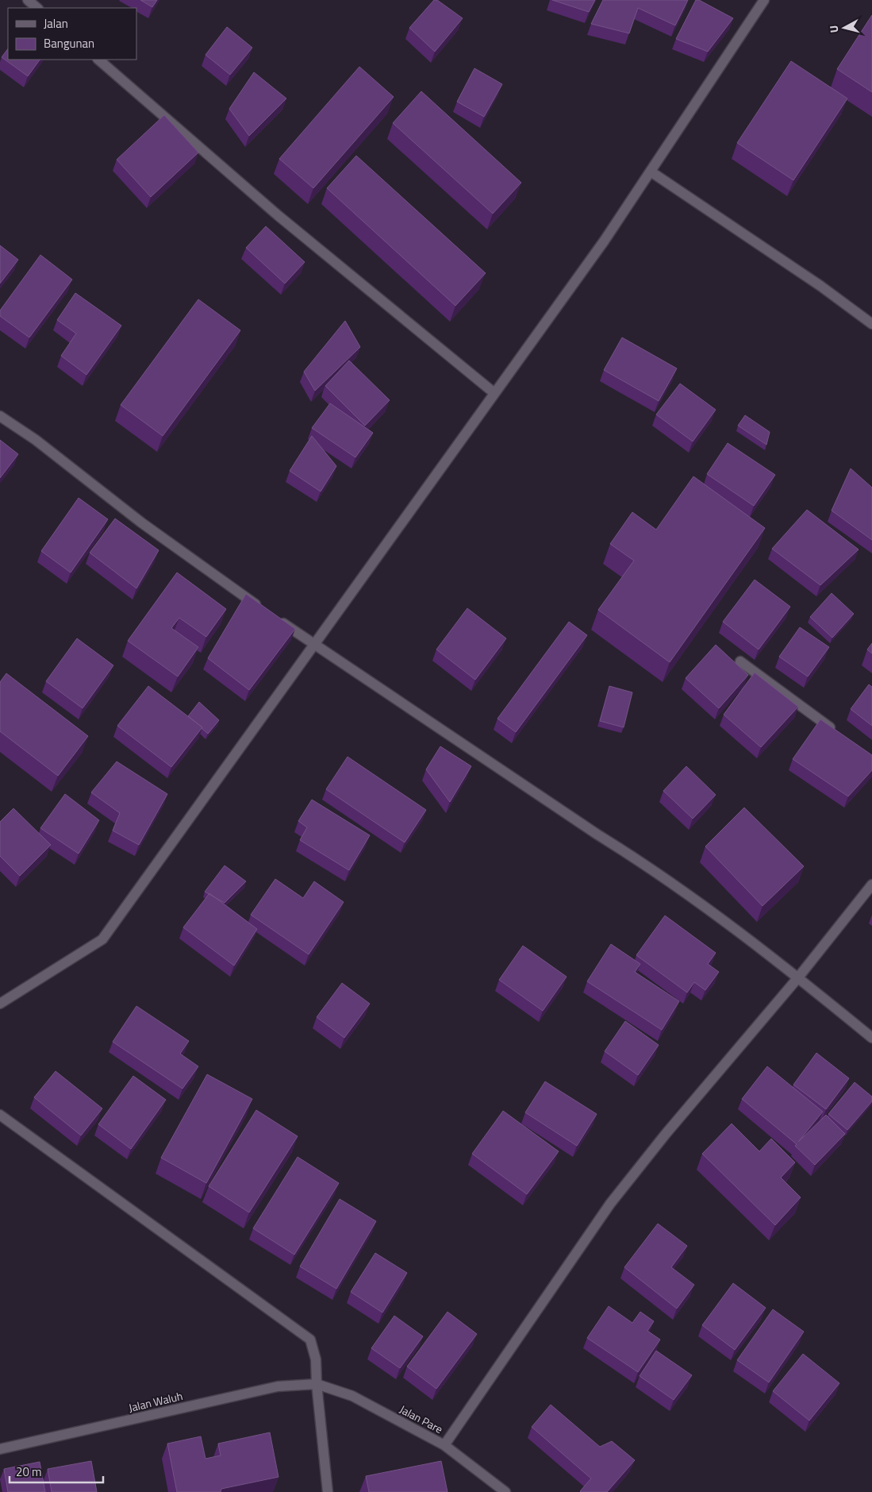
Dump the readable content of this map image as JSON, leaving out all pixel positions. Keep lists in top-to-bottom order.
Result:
{
  "streets": {
    "street": ["Jalan Waluh", "Jalan Pare"]
  },
  "crossings": [
    ["Jalan Waluh", "Jalan Pare"]
  ],
  "legend": ["Jalan", "Bangunan"],
  "scale_bar": "20 m",
  "north": "left"
}
